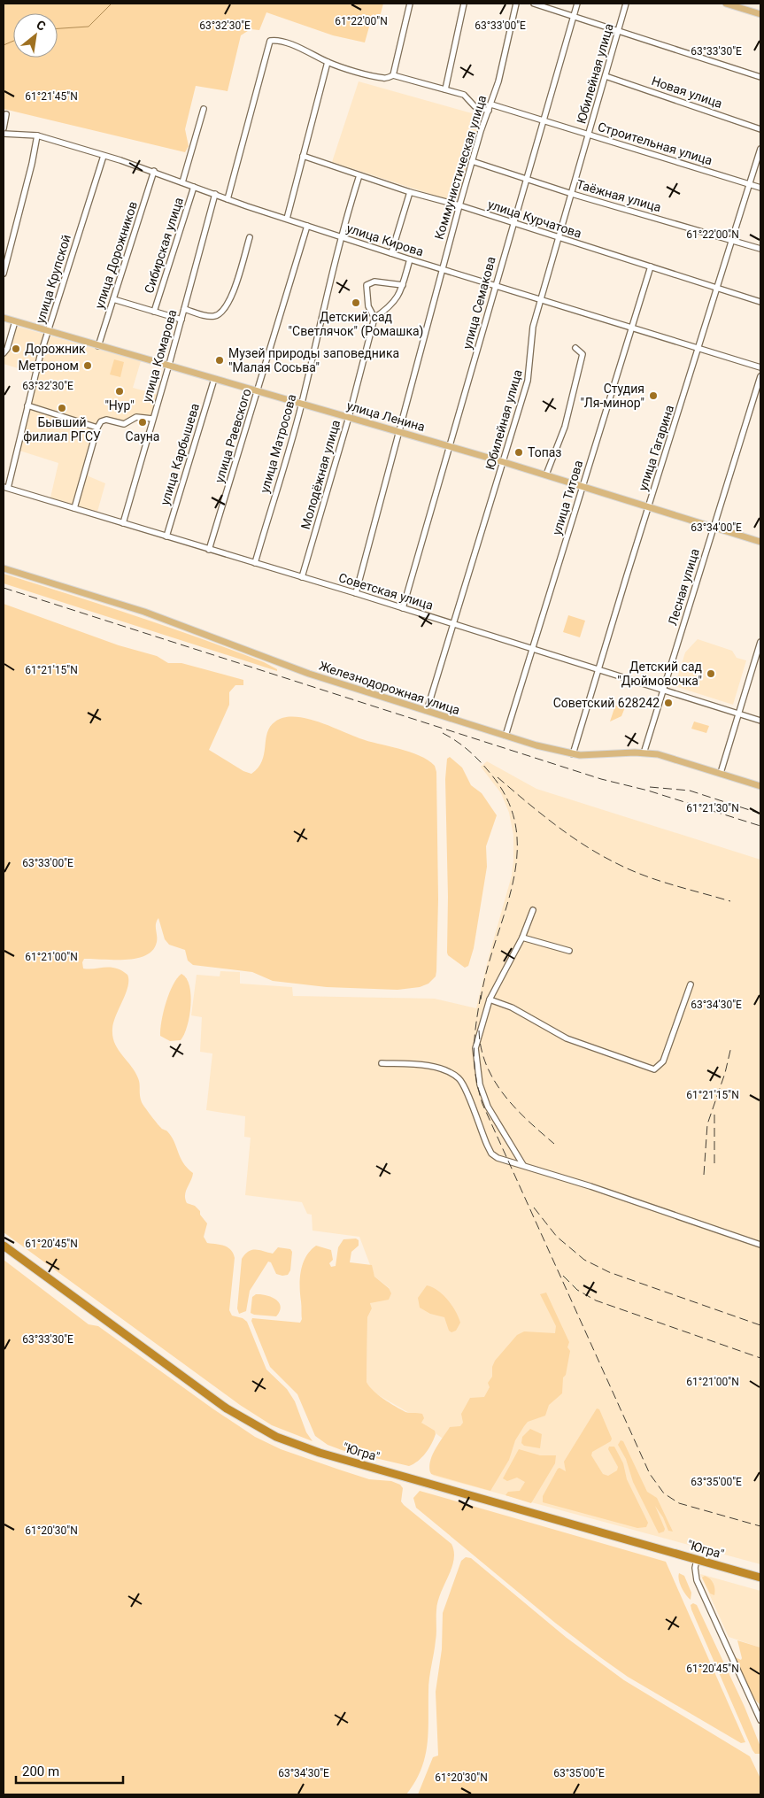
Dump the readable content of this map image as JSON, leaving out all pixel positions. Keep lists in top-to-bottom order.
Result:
{
  "streets": {
    "highway": ["\"Югра\""],
    "main road": ["улица Ленина", "Железнодорожная улица"],
    "street": [
      "Юбилейная улица",
      "Новая улица",
      "Строительная улица",
      "Коммунистическая улица",
      "Таёжная улица",
      "улица Курчатова",
      "улица Кирова",
      "Сибирская улица",
      "улица Дорожников",
      "улица Крупской",
      "улица Семакова",
      "улица Комарова",
      "улица Раевского",
      "улица Матросова",
      "улица Гагарина",
      "улица Карбышева",
      "Молодёжная улица",
      "улица Титова",
      "Лесная улица",
      "Советская улица"
    ]
  },
  "crossings": [
    ["Юбилейная улица", "Новая улица"],
    ["Юбилейная улица", "Строительная улица"],
    ["Юбилейная улица", "Таёжная улица"],
    ["Юбилейная улица", "улица Курчатова"],
    ["Юбилейная улица", "улица Кирова"],
    ["Юбилейная улица", "улица Ленина"],
    ["Юбилейная улица", "Советская улица"],
    ["Юбилейная улица", "Железнодорожная улица"],
    ["Строительная улица", "Коммунистическая улица"],
    ["Строительная улица", "улица Семакова"],
    ["Строительная улица", "улица Гагарина"],
    ["Коммунистическая улица", "Таёжная улица"],
    ["Коммунистическая улица", "улица Курчатова"],
    ["Коммунистическая улица", "улица Кирова"],
    ["Коммунистическая улица", "улица Ленина"],
    ["Коммунистическая улица", "Советская улица"],
    ["Таёжная улица", "улица Семакова"],
    ["Таёжная улица", "улица Гагарина"],
    ["улица Курчатова", "улица Семакова"],
    ["улица Курчатова", "улица Матросова"],
    ["улица Курчатова", "улица Гагарина"],
    ["улица Курчатова", "улица Титова"],
    ["улица Кирова", "Сибирская улица"],
    ["улица Кирова", "улица Дорожников"],
    ["улица Кирова", "улица Крупской"],
    ["улица Кирова", "улица Семакова"],
    ["улица Кирова", "улица Комарова"],
    ["улица Кирова", "улица Раевского"],
    ["улица Кирова", "улица Матросова"],
    ["улица Кирова", "улица Гагарина"],
    ["улица Кирова", "улица Титова"],
    ["улица Дорожников", "улица Ленина"],
    ["улица Крупской", "улица Ленина"],
    ["улица Крупской", "Советская улица"],
    ["улица Семакова", "улица Ленина"],
    ["улица Семакова", "Советская улица"],
    ["улица Комарова", "улица Ленина"],
    ["улица Комарова", "Советская улица"],
    ["улица Ленина", "улица Раевского"],
    ["улица Ленина", "улица Матросова"],
    ["улица Ленина", "улица Гагарина"],
    ["улица Ленина", "улица Карбышева"],
    ["улица Ленина", "Молодёжная улица"],
    ["улица Ленина", "улица Титова"],
    ["улица Ленина", "Лесная улица"],
    ["улица Раевского", "Советская улица"],
    ["улица Матросова", "Советская улица"],
    ["улица Гагарина", "Советская улица"],
    ["улица Гагарина", "Железнодорожная улица"],
    ["улица Карбышева", "Советская улица"],
    ["Молодёжная улица", "Советская улица"],
    ["улица Титова", "Советская улица"],
    ["улица Титова", "Железнодорожная улица"],
    ["Лесная улица", "Советская улица"],
    ["Лесная улица", "Железнодорожная улица"]
  ],
  "places": [
    "Детский сад \"Светлячок\" (Ромашка)",
    "Дорожник",
    "Музей природы заповедника \"Малая Сосьва\"",
    "Метроном",
    "\"Нур\"",
    "Студия \"Ля-минор\"",
    "Бывший филиал РГСУ",
    "Сауна",
    "Топаз",
    "Детский сад \"Дюймовочка\"",
    "Советский 628242"
  ],
  "scale_bar": "200 m",
  "north": "top right",
  "coordinates": [
    "61°22'00\"N",
    "63°33'00\"E",
    "63°32'30\"E",
    "63°33'30\"E",
    "61°21'45\"N",
    "63°34'00\"E",
    "61°21'15\"N",
    "61°21'30\"N",
    "61°21'00\"N",
    "63°34'30\"E",
    "61°20'45\"N",
    "63°35'00\"E",
    "61°20'30\"N"
  ]
}
